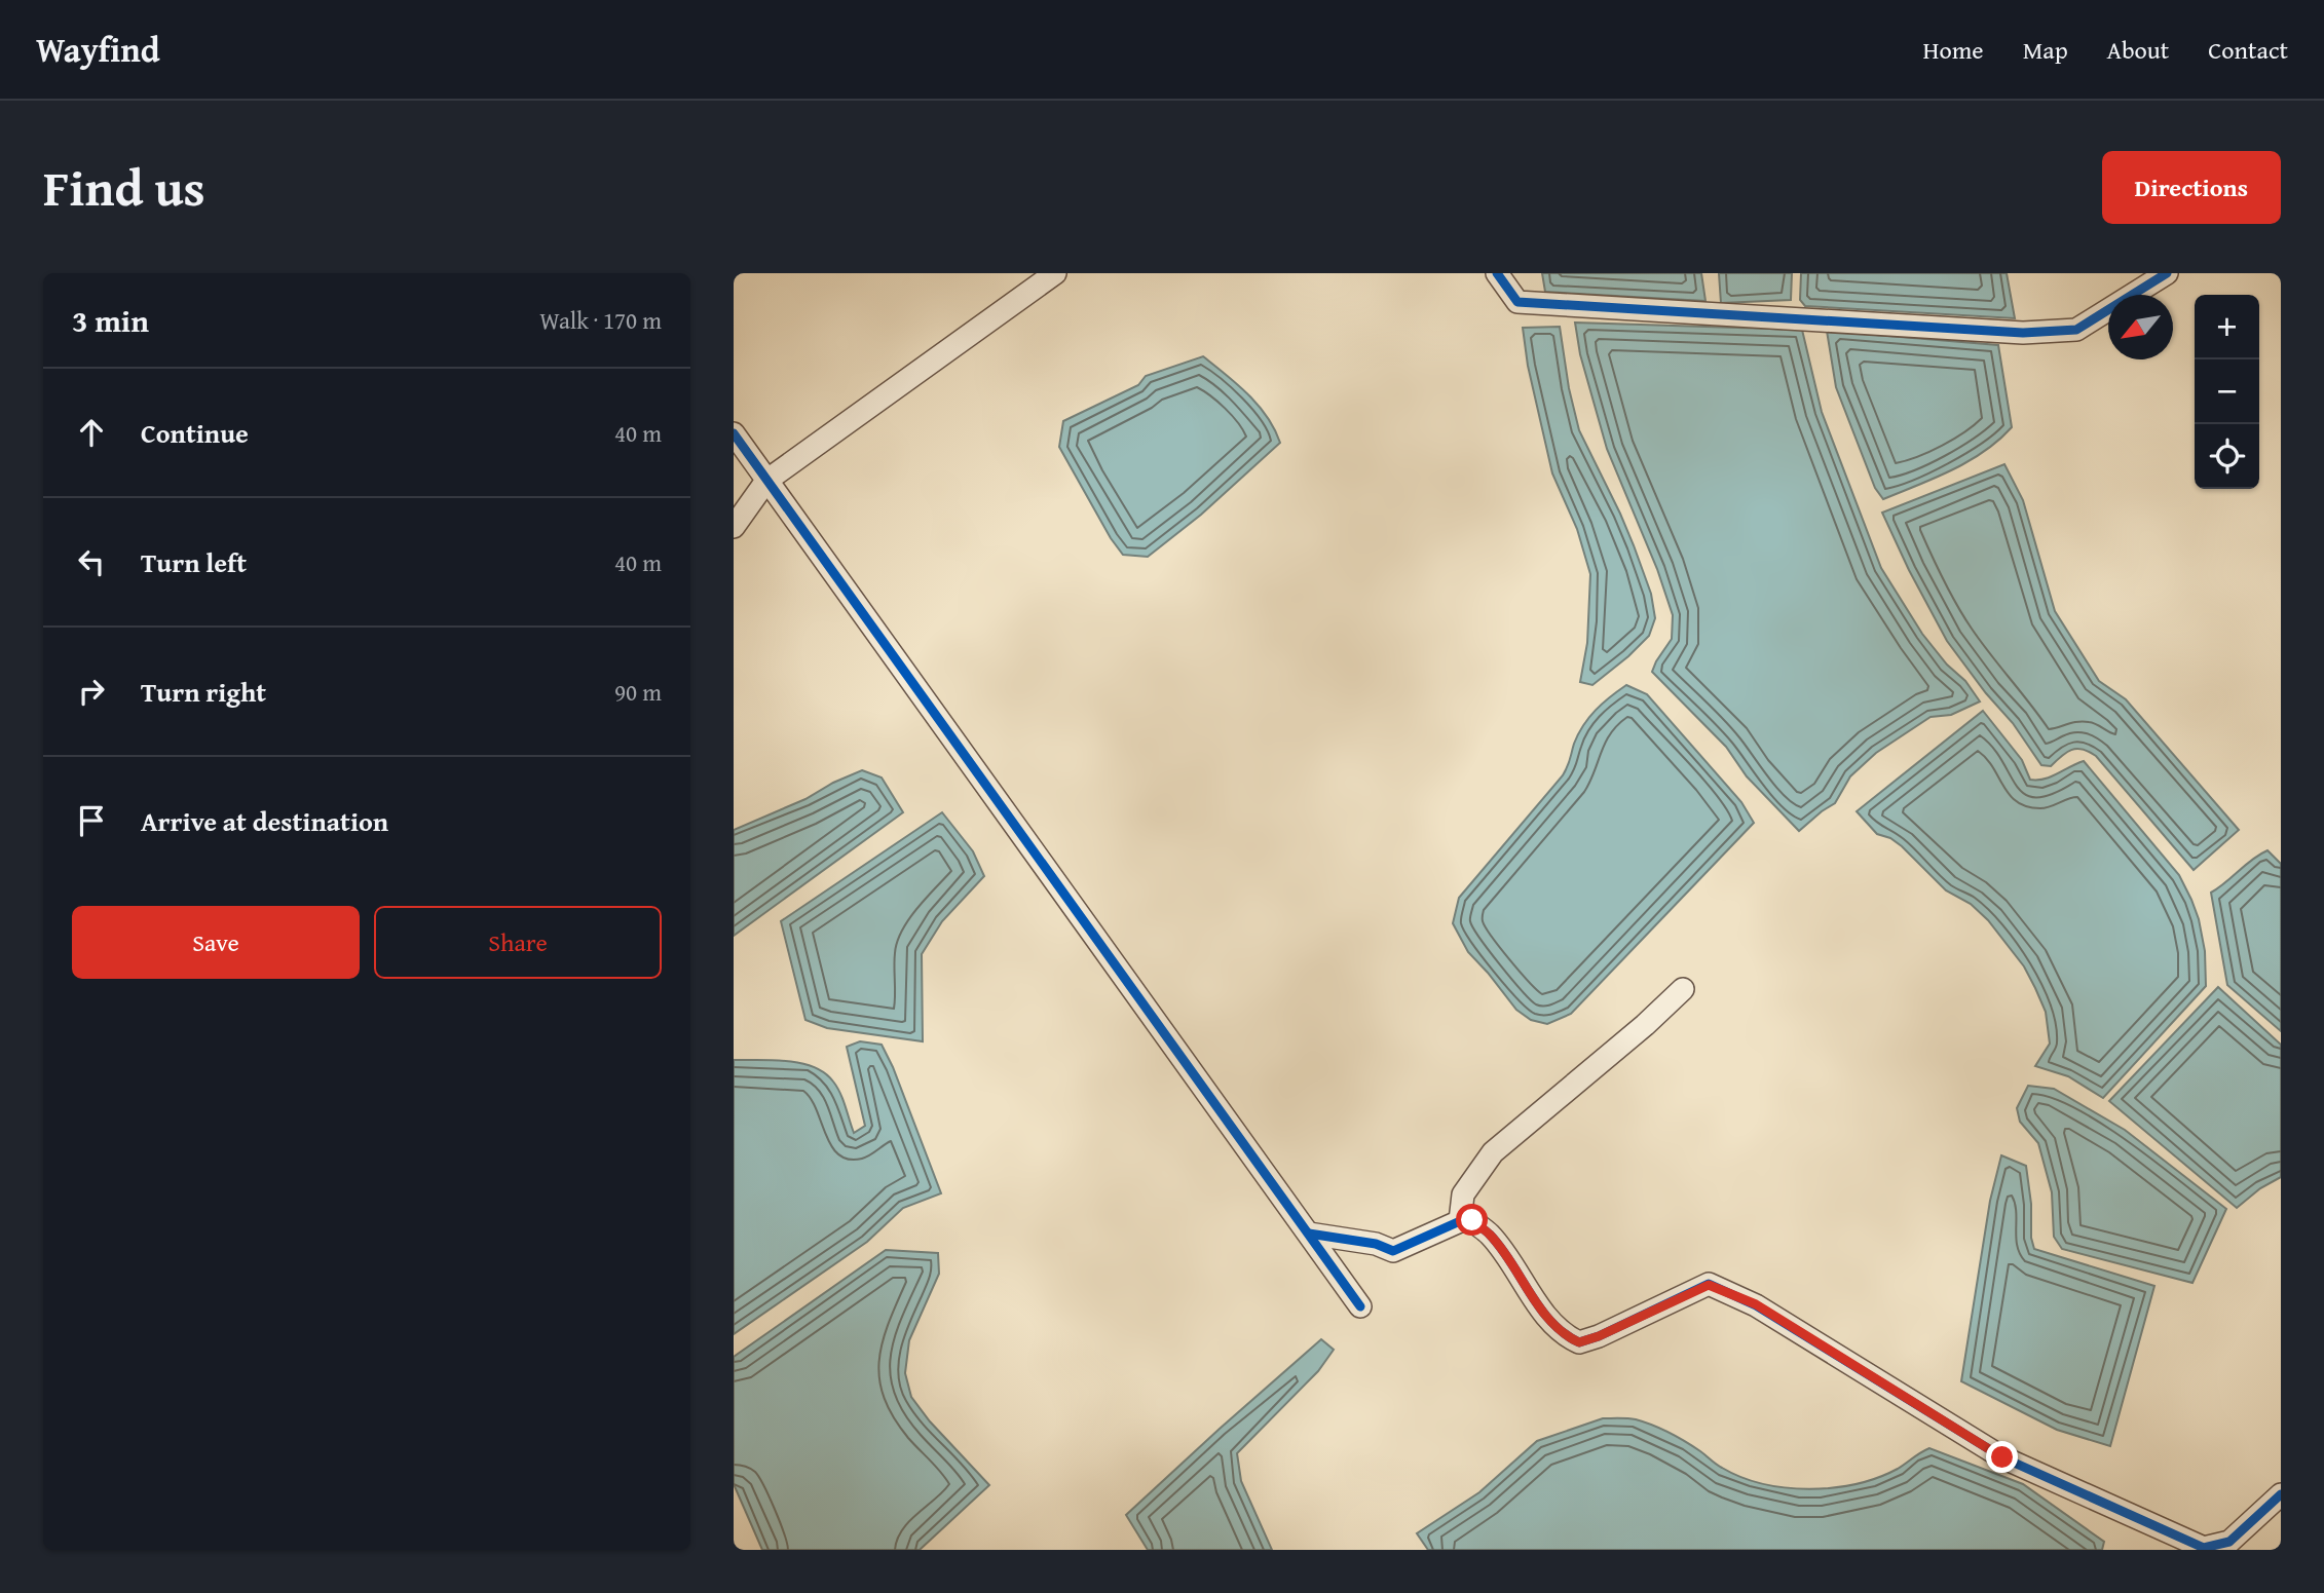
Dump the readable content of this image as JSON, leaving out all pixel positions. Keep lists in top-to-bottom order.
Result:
{
  "north": "bottom left",
  "page": {
    "header": "Wayfind",
    "nav": [
      "Home",
      "Map",
      "About",
      "Contact"
    ],
    "title": "Find us",
    "buttons": [
      "Directions",
      ["Save", "Share"]
    ],
    "heading": ["3 min", "Walk · 170 m"],
    "map_buttons": ["+", "−"],
    "list": [
      ["Continue", "40 m"],
      ["Turn left", "40 m"],
      ["Turn right", "90 m"],
      "Arrive at destination"
    ]
  }
}
